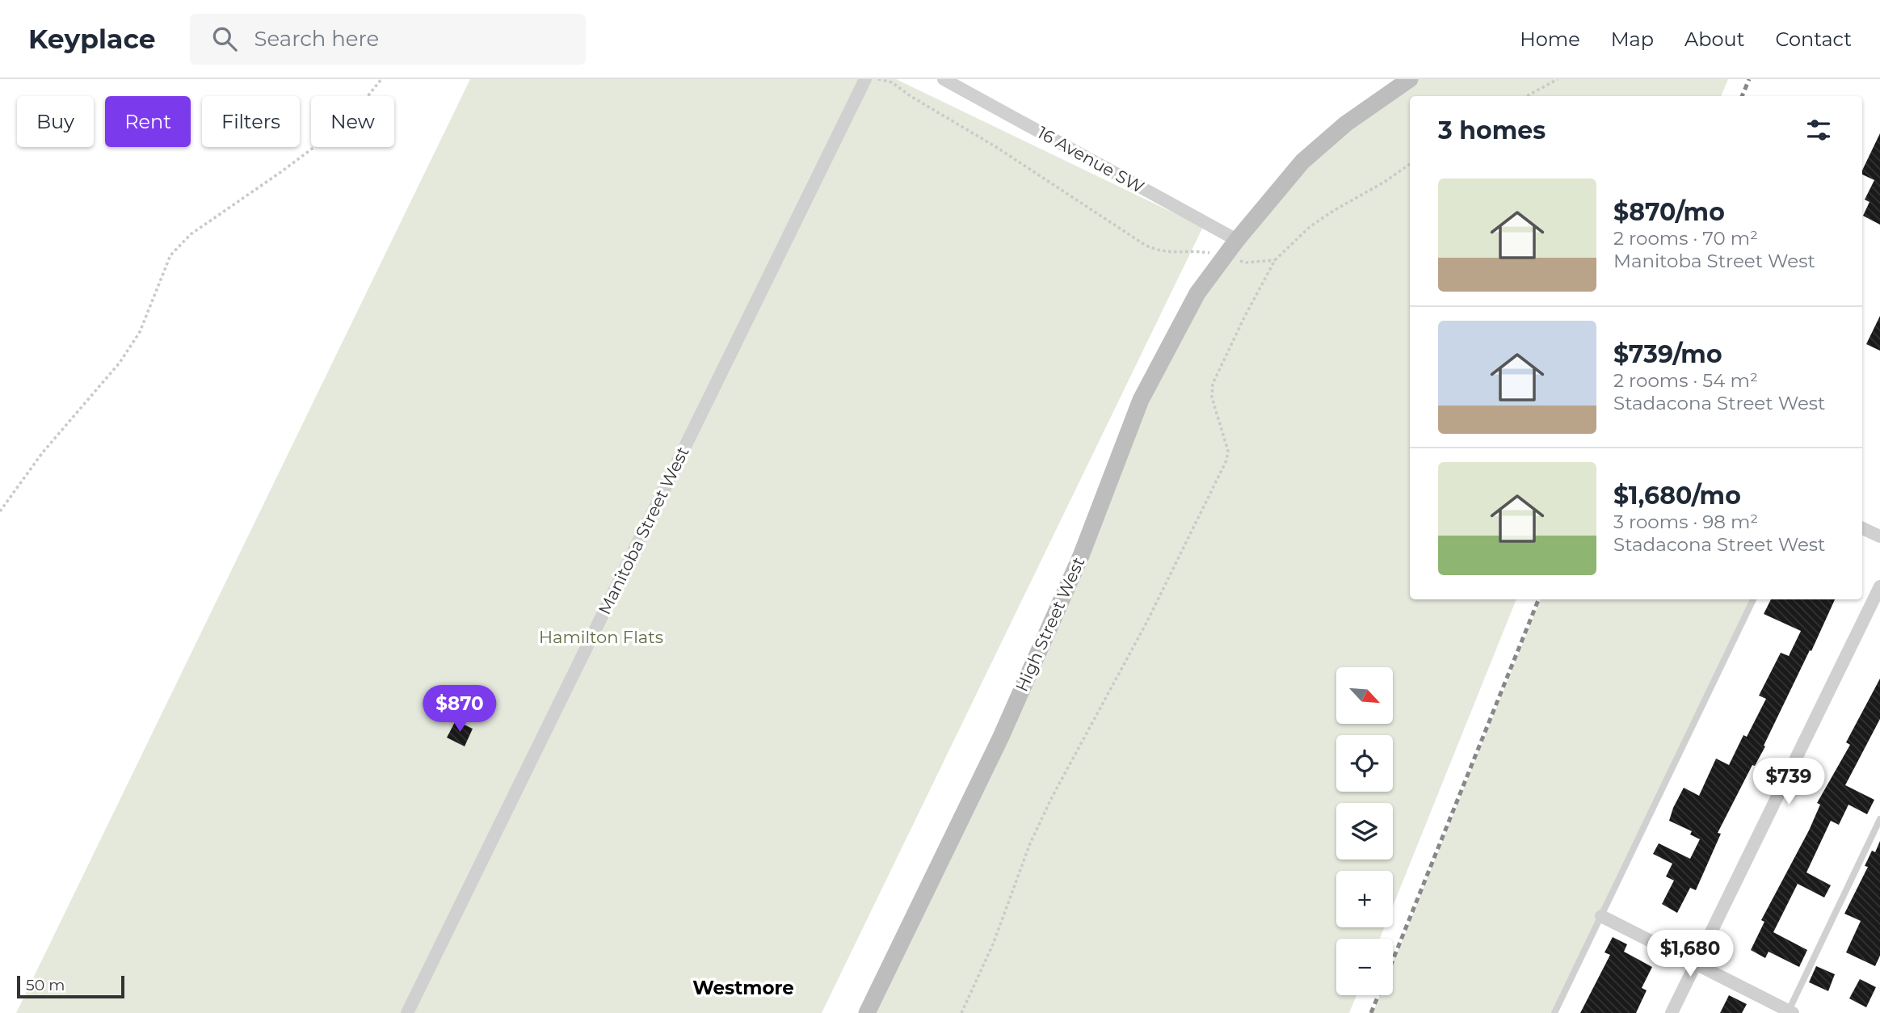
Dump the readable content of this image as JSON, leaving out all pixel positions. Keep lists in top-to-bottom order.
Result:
{
  "streets": {
    "main road": ["High Street West"],
    "street": ["16 Avenue SW", "Manitoba Street West"]
  },
  "crossings": [
    ["16 Avenue SW", "High Street West"]
  ],
  "districts": ["Westmore"],
  "parks": ["Hamilton Flats"],
  "scale_bar": "50 m",
  "north": "bottom right",
  "page": {
    "header": "Keyplace",
    "search": "Search here",
    "nav": [
      "Home",
      "Map",
      "About",
      "Contact"
    ],
    "chip": [
      "Buy",
      "Rent",
      "Filters",
      "New"
    ],
    "heading": "3 homes",
    "list": [
      {
        "name": "$870/mo",
        "note": "2 rooms · 70 m² · Manitoba Street West"
      },
      {
        "name": "$739/mo",
        "note": "2 rooms · 54 m² · Stadacona Street West"
      },
      {
        "name": "$1,680/mo",
        "note": "3 rooms · 98 m² · Stadacona Street West"
      }
    ],
    "map_buttons": ["+", "−"],
    "price": ["$870", "$739", "$1,680"],
    "scale": "50 m"
  }
}
